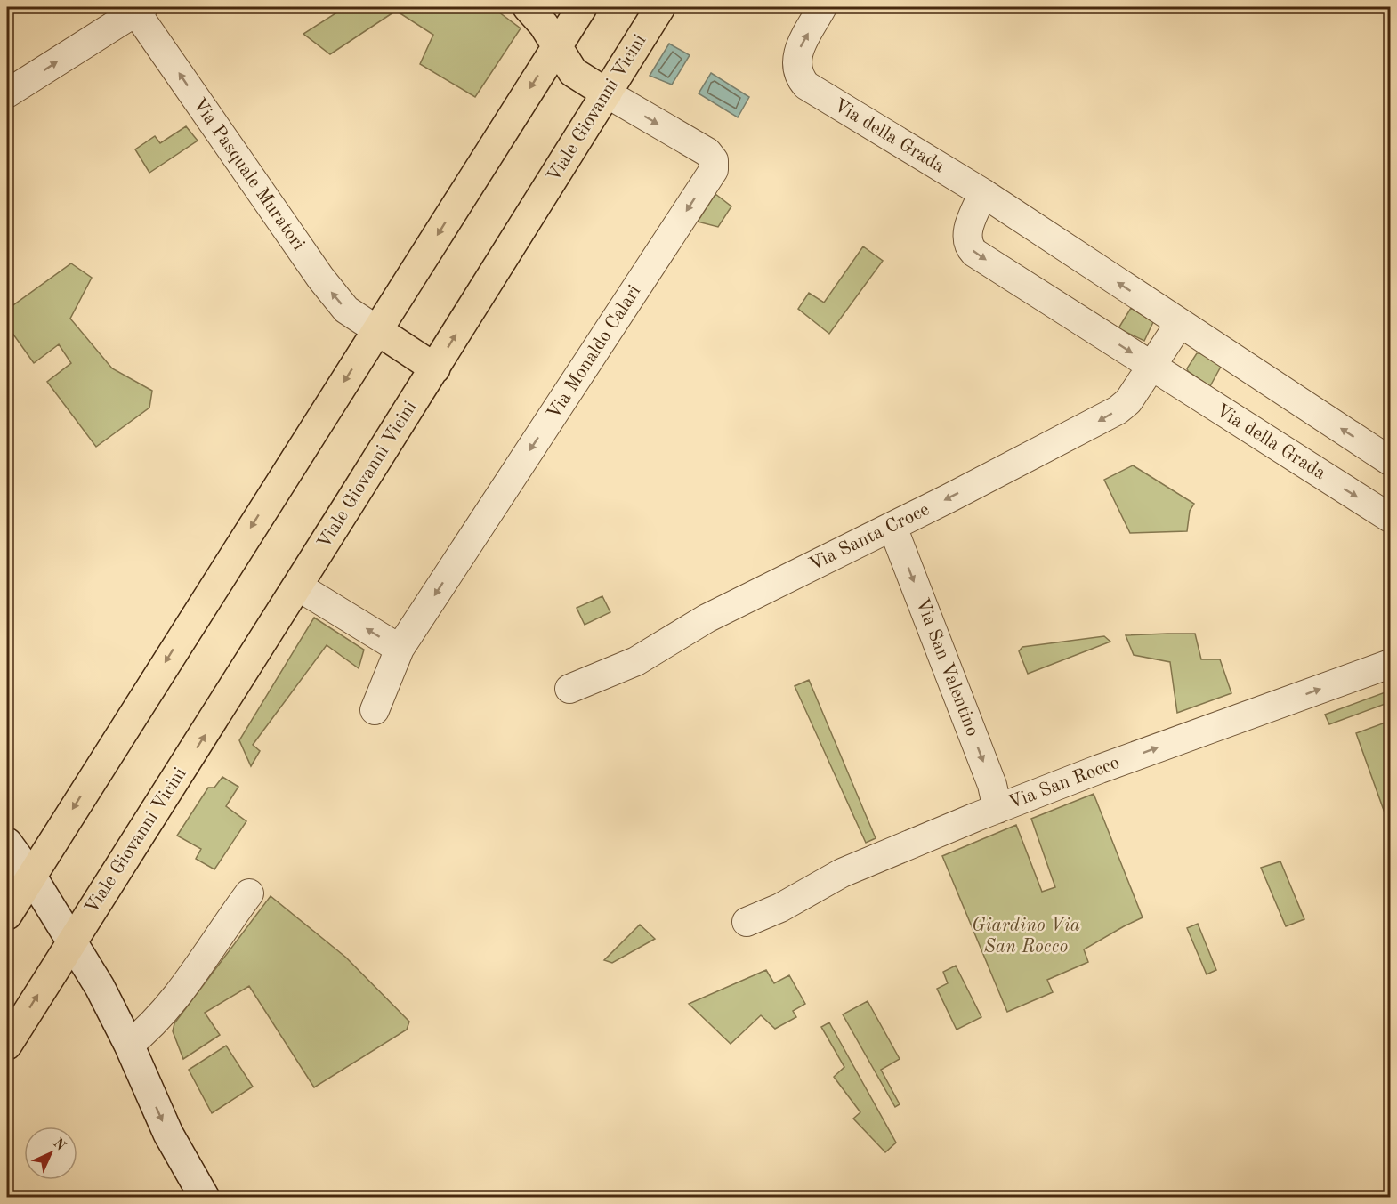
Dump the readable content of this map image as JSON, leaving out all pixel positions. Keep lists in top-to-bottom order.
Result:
{
  "streets": {
    "main road": ["Viale Giovanni Vicini"],
    "street": [
      "Via della Grada",
      "Via Pasquale Muratori",
      "Via Monaldo Calari",
      "Via Santa Croce",
      "Via San Valentino",
      "Via San Rocco"
    ]
  },
  "crossings": [
    ["Viale Giovanni Vicini", "Via Monaldo Calari"],
    ["Via della Grada", "Via Santa Croce"],
    ["Via Santa Croce", "Via San Valentino"],
    ["Via San Valentino", "Via San Rocco"]
  ],
  "one_way": [
    "Via Pasquale Muratori",
    "Via Monaldo Calari",
    "Via Santa Croce",
    "Via San Valentino",
    "Via San Rocco"
  ],
  "parks": ["Giardino Via San Rocco"],
  "north": "top right"
}
